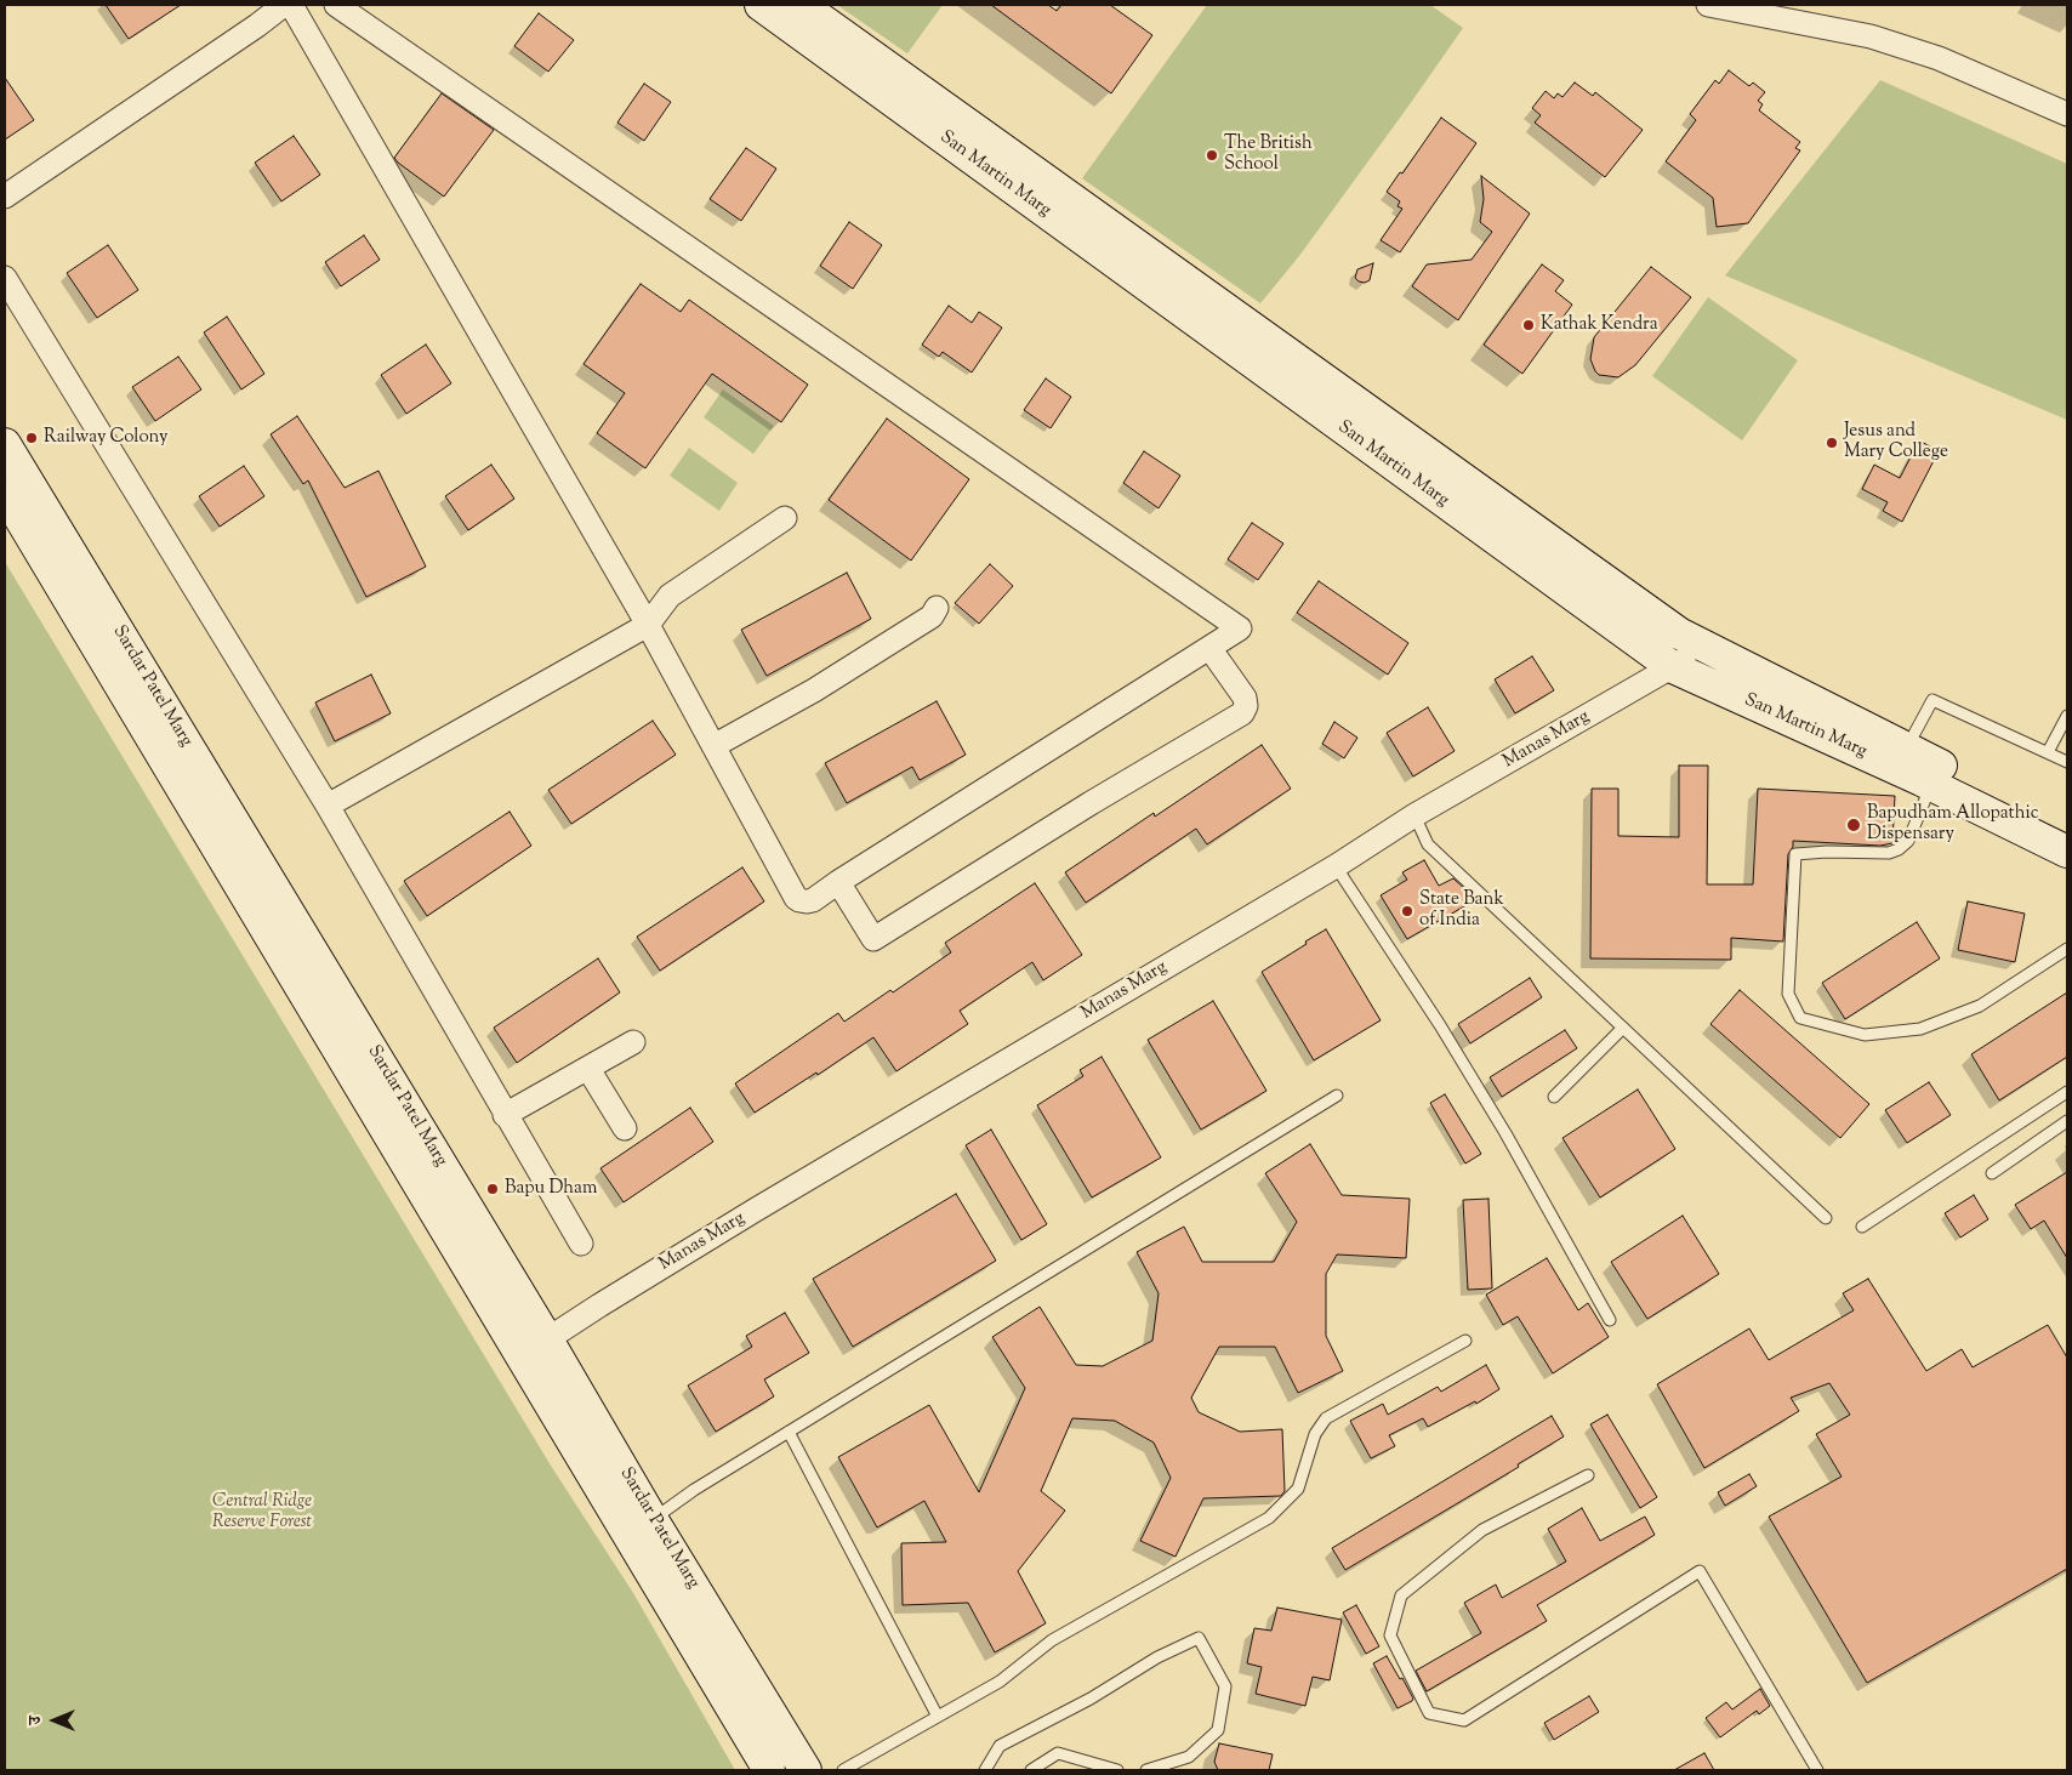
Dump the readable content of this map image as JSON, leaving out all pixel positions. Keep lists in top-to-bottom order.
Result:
{
  "streets": {
    "street": ["San Martin Marg", "Sardar Patel Marg", "Manas Marg"]
  },
  "crossings": [
    ["San Martin Marg", "Manas Marg"],
    ["Sardar Patel Marg", "Manas Marg"]
  ],
  "parks": ["Central Ridge Reserve Forest"],
  "places": [
    "The British School",
    "Kathak Kendra",
    "Railway Colony",
    "Jesus and Mary College",
    "Bapudham Allopathic Dispensary",
    "State Bank of India",
    "Bapu Dham"
  ],
  "north": "left"
}
